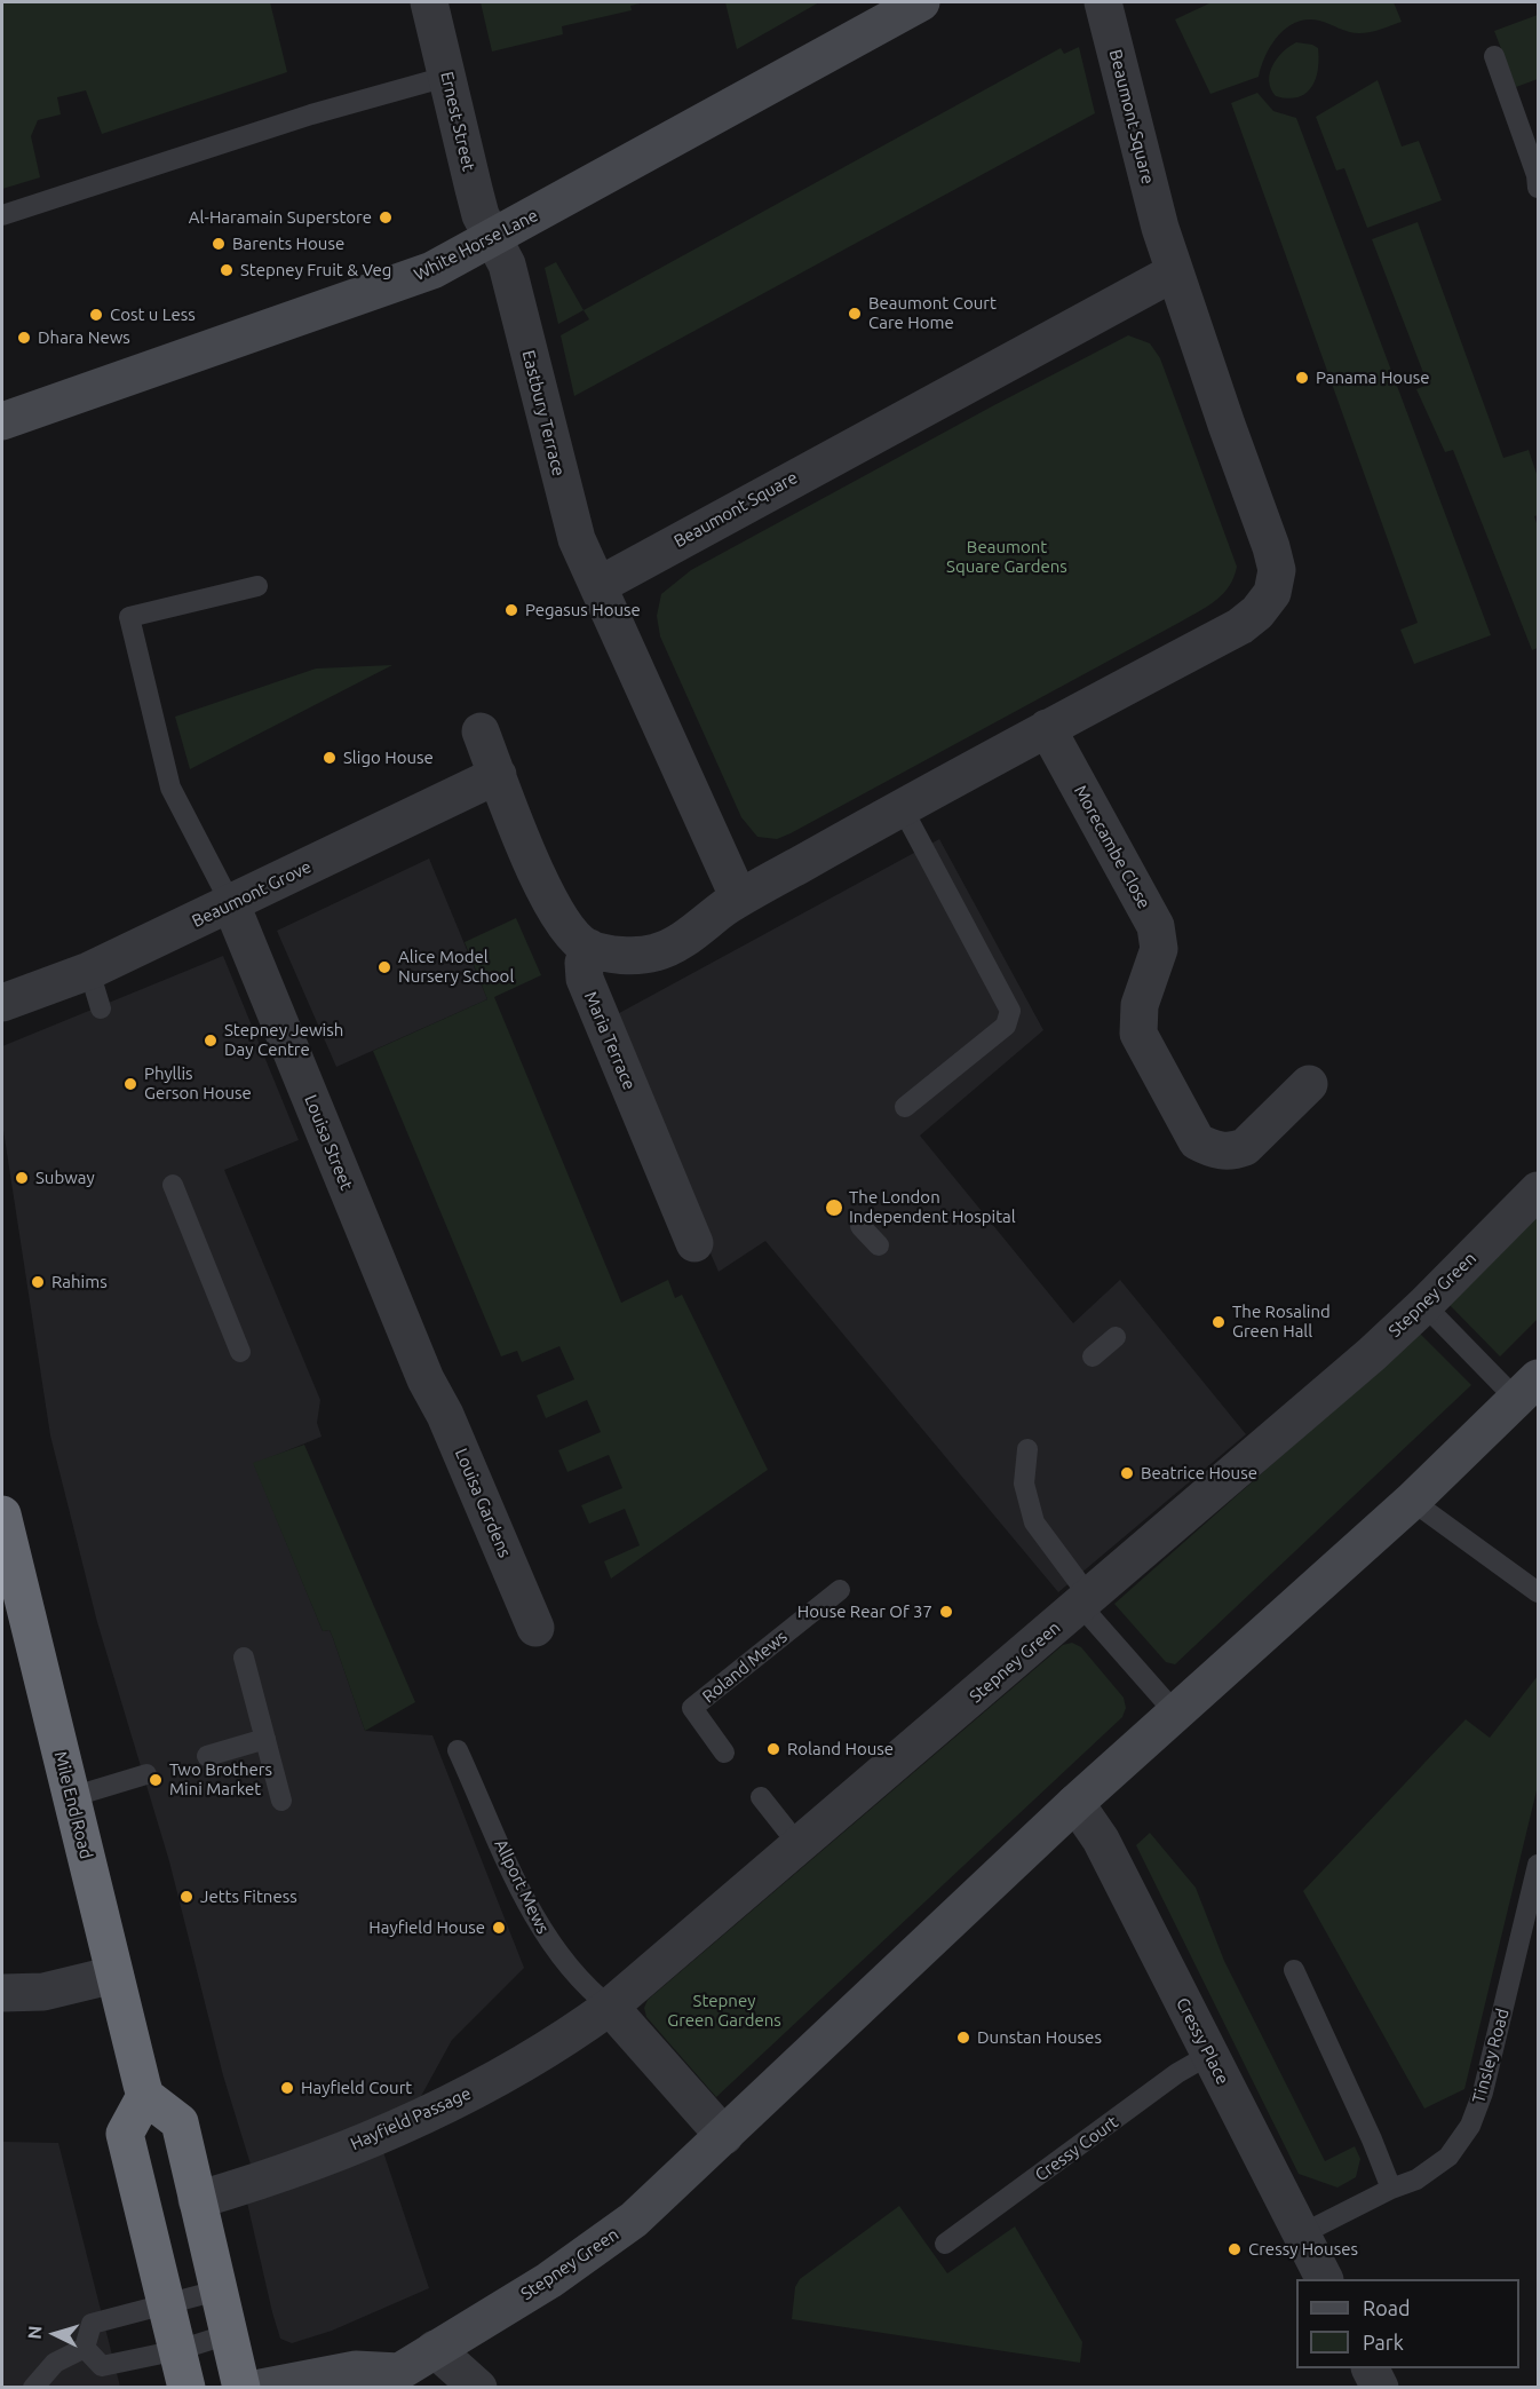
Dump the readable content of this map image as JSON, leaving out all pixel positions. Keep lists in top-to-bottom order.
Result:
{
  "streets": {
    "highway": ["Mile End Road"],
    "main road": ["White Horse Lane", "Stepney Green"],
    "street": [
      "Beaumont Square",
      "Ernest Street",
      "Eastbury Terrace",
      "Morecambe Close",
      "Beaumont Grove",
      "Maria Terrace",
      "Louisa Street",
      "Louisa Gardens",
      "Cressy Place",
      "Hayfield Passage"
    ],
    "lane": [
      "Roland Mews",
      "Allport Mews",
      "Tinsley Road",
      "Cressy Court"
    ]
  },
  "crossings": [
    ["Beaumont Square", "Eastbury Terrace"],
    ["Beaumont Square", "Morecambe Close"],
    ["Beaumont Square", "Maria Terrace"],
    ["Ernest Street", "White Horse Lane"],
    ["Ernest Street", "Eastbury Terrace"],
    ["White Horse Lane", "Eastbury Terrace"],
    ["Beaumont Grove", "Louisa Street"],
    ["Louisa Street", "Louisa Gardens"],
    ["Stepney Green", "Allport Mews"],
    ["Stepney Green", "Cressy Place"],
    ["Stepney Green", "Hayfield Passage"],
    ["Allport Mews", "Hayfield Passage"],
    ["Cressy Place", "Tinsley Road"],
    ["Cressy Place", "Cressy Court"]
  ],
  "parks": ["Beaumont Square Gardens", "Stepney Green Gardens"],
  "places": [
    "Al-Haramain Superstore",
    "Barents House",
    "Stepney Fruit & Veg",
    "Beaumont Court Care Home",
    "Cost u Less",
    "Dhara News",
    "Panama House",
    "Pegasus House",
    "Sligo House",
    "Alice Model Nursery School",
    "Stepney Jewish Day Centre",
    "Phyllis Gerson House",
    "Subway",
    "The London Independent Hospital",
    "Rahims",
    "The Rosalind Green Hall",
    "Beatrice House",
    "House Rear Of 37",
    "Roland House",
    "Two Brothers Mini Market",
    "Jetts Fitness",
    "Hayfield House",
    "Dunstan Houses",
    "Hayfield Court",
    "Cressy Houses"
  ],
  "legend": ["Road", "Park"],
  "north": "left"
}
